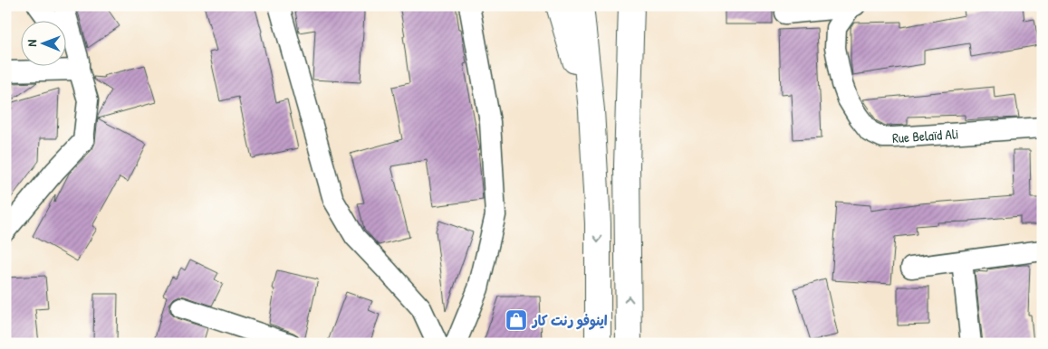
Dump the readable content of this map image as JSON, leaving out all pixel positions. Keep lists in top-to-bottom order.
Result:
{
  "streets": {
    "street": ["Rue Belaïd Ali"]
  },
  "places": {
    "shop": ["اينوفو رنت كار"]
  },
  "north": "left"
}
